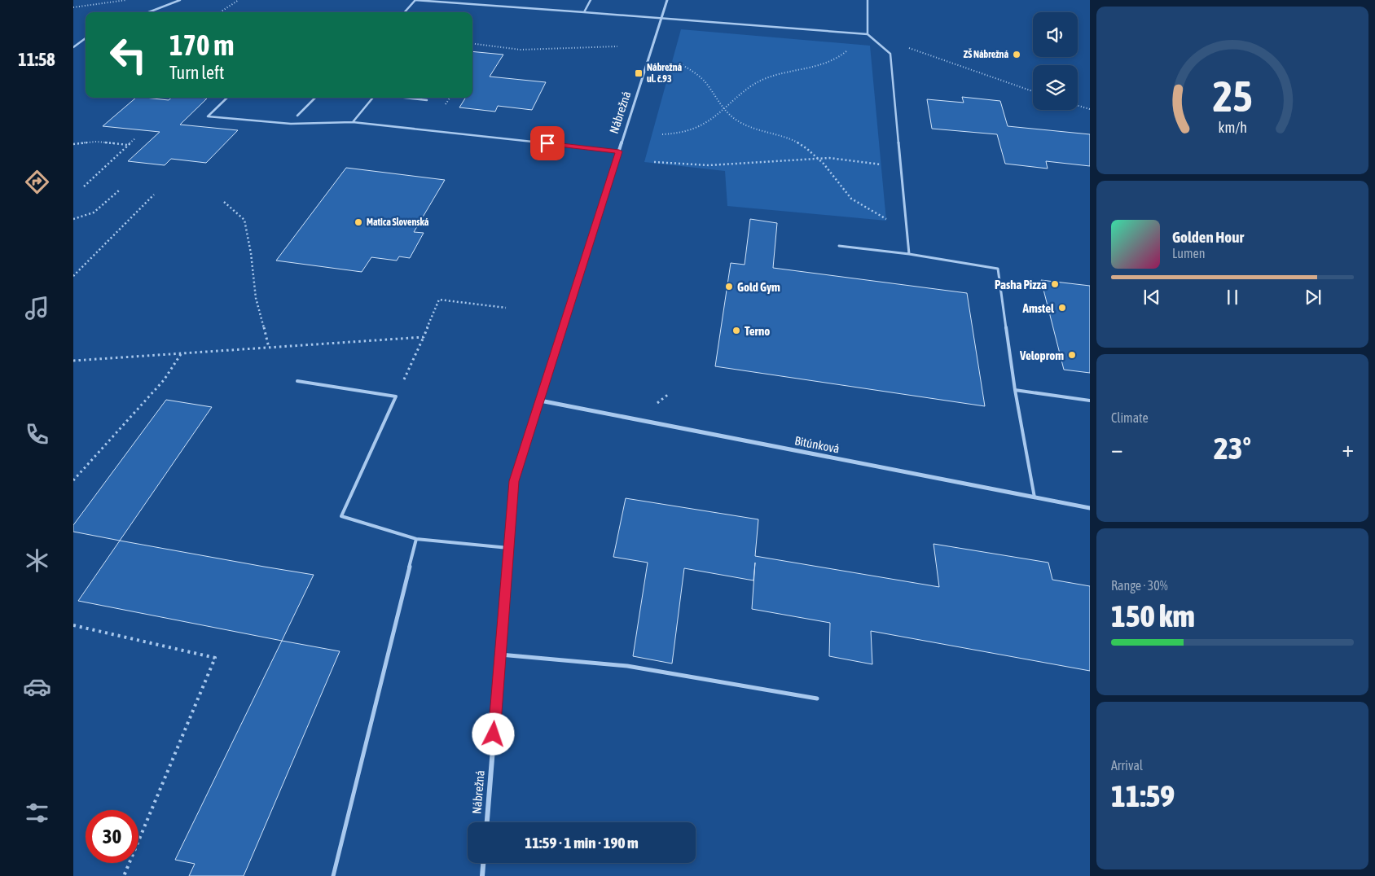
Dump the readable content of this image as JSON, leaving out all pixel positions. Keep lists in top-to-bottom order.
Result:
{
  "streets": {
    "street": ["Nábrežná", "Bitúnková"]
  },
  "crossings": [
    ["Nábrežná", "Bitúnková"]
  ],
  "places": {
    "other": [
      "ZŠ Nábrežná",
      "Matica Slovenská",
      "Pasha Pizza",
      "Gold Gym",
      "Amstel",
      "Terno",
      "Veloprom"
    ],
    "transit": ["Nábrežná ul. č.93"]
  },
  "page": {
    "tabs": "11:58",
    "turn": ["170 m", "Turn left"],
    "song": ["Golden Hour", "Lumen"],
    "tile": [
      "Climate",
      ["Range · 30%", "150 km"],
      ["Arrival", "11:59"]
    ],
    "heat": ["−", "23°", "+"],
    "limit": "30",
    "trip": "11:59 · 1 min · 190 m",
    "gauge": ["25", "km/h"]
  }
}
